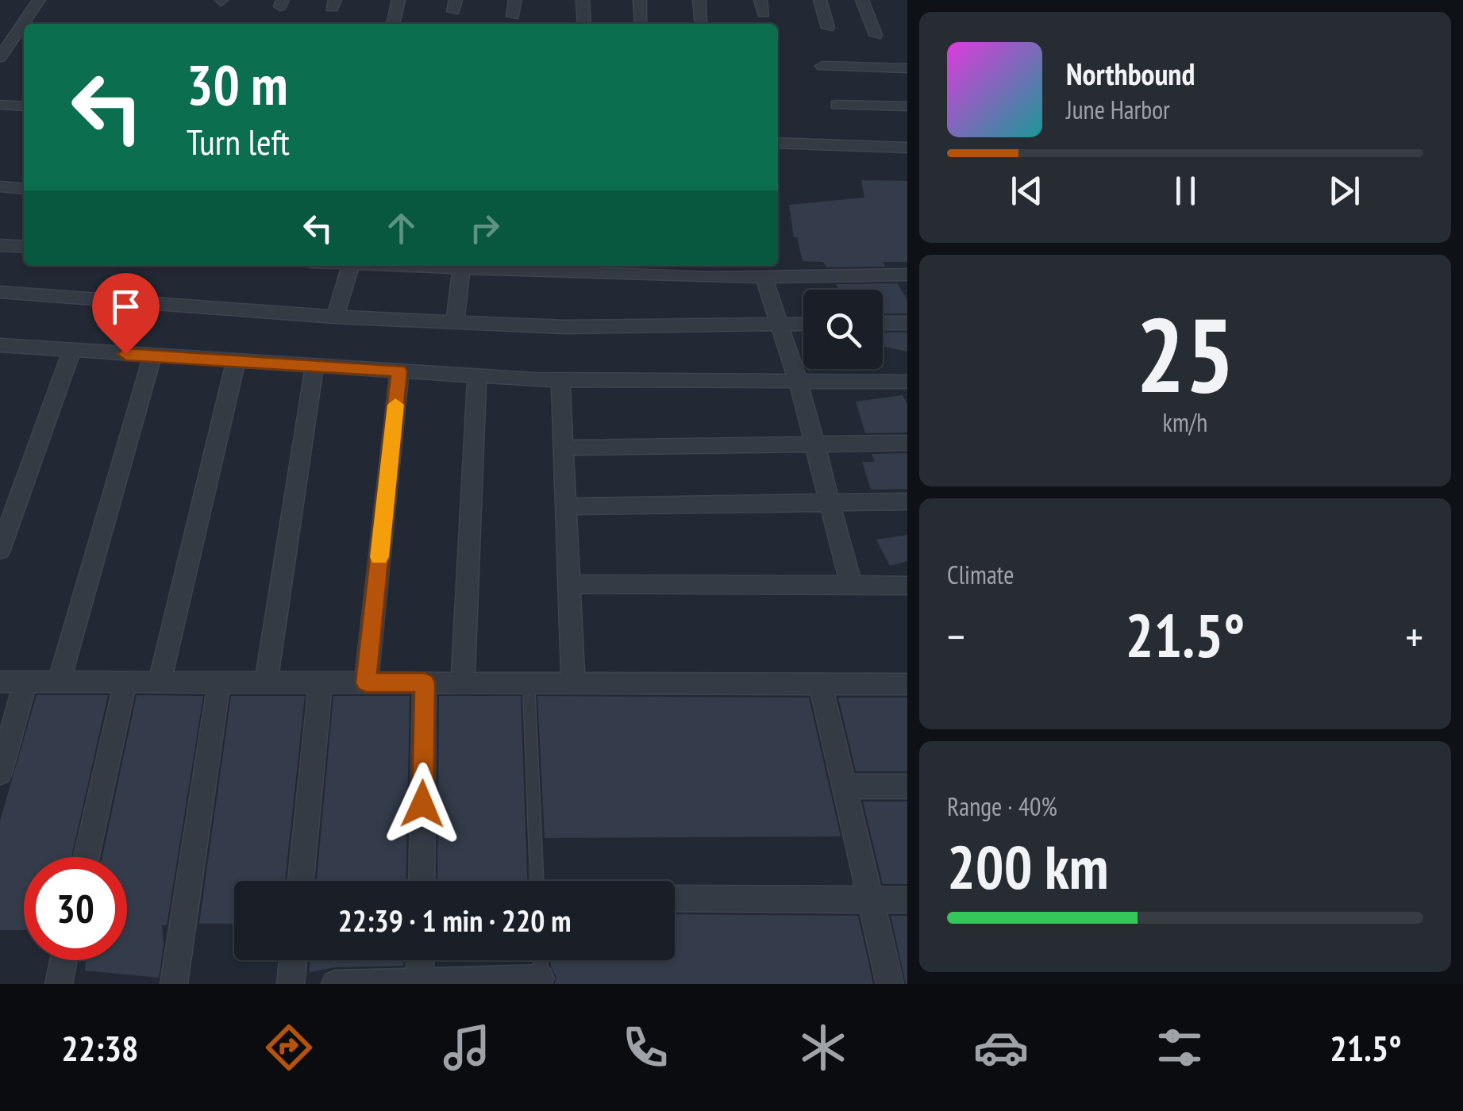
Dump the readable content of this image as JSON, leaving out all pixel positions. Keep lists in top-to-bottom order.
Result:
{
  "page": {
    "turn": ["30 m", "Turn left"],
    "song": ["Northbound", "June Harbor"],
    "tile": [
      ["25", "km/h"],
      "Climate",
      ["Range · 40%", "200 km"]
    ],
    "heat": ["−", "21.5°", "+"],
    "limit": "30",
    "trip": "22:39 · 1 min · 220 m",
    "tabs": ["22:38", "21.5°"]
  }
}
